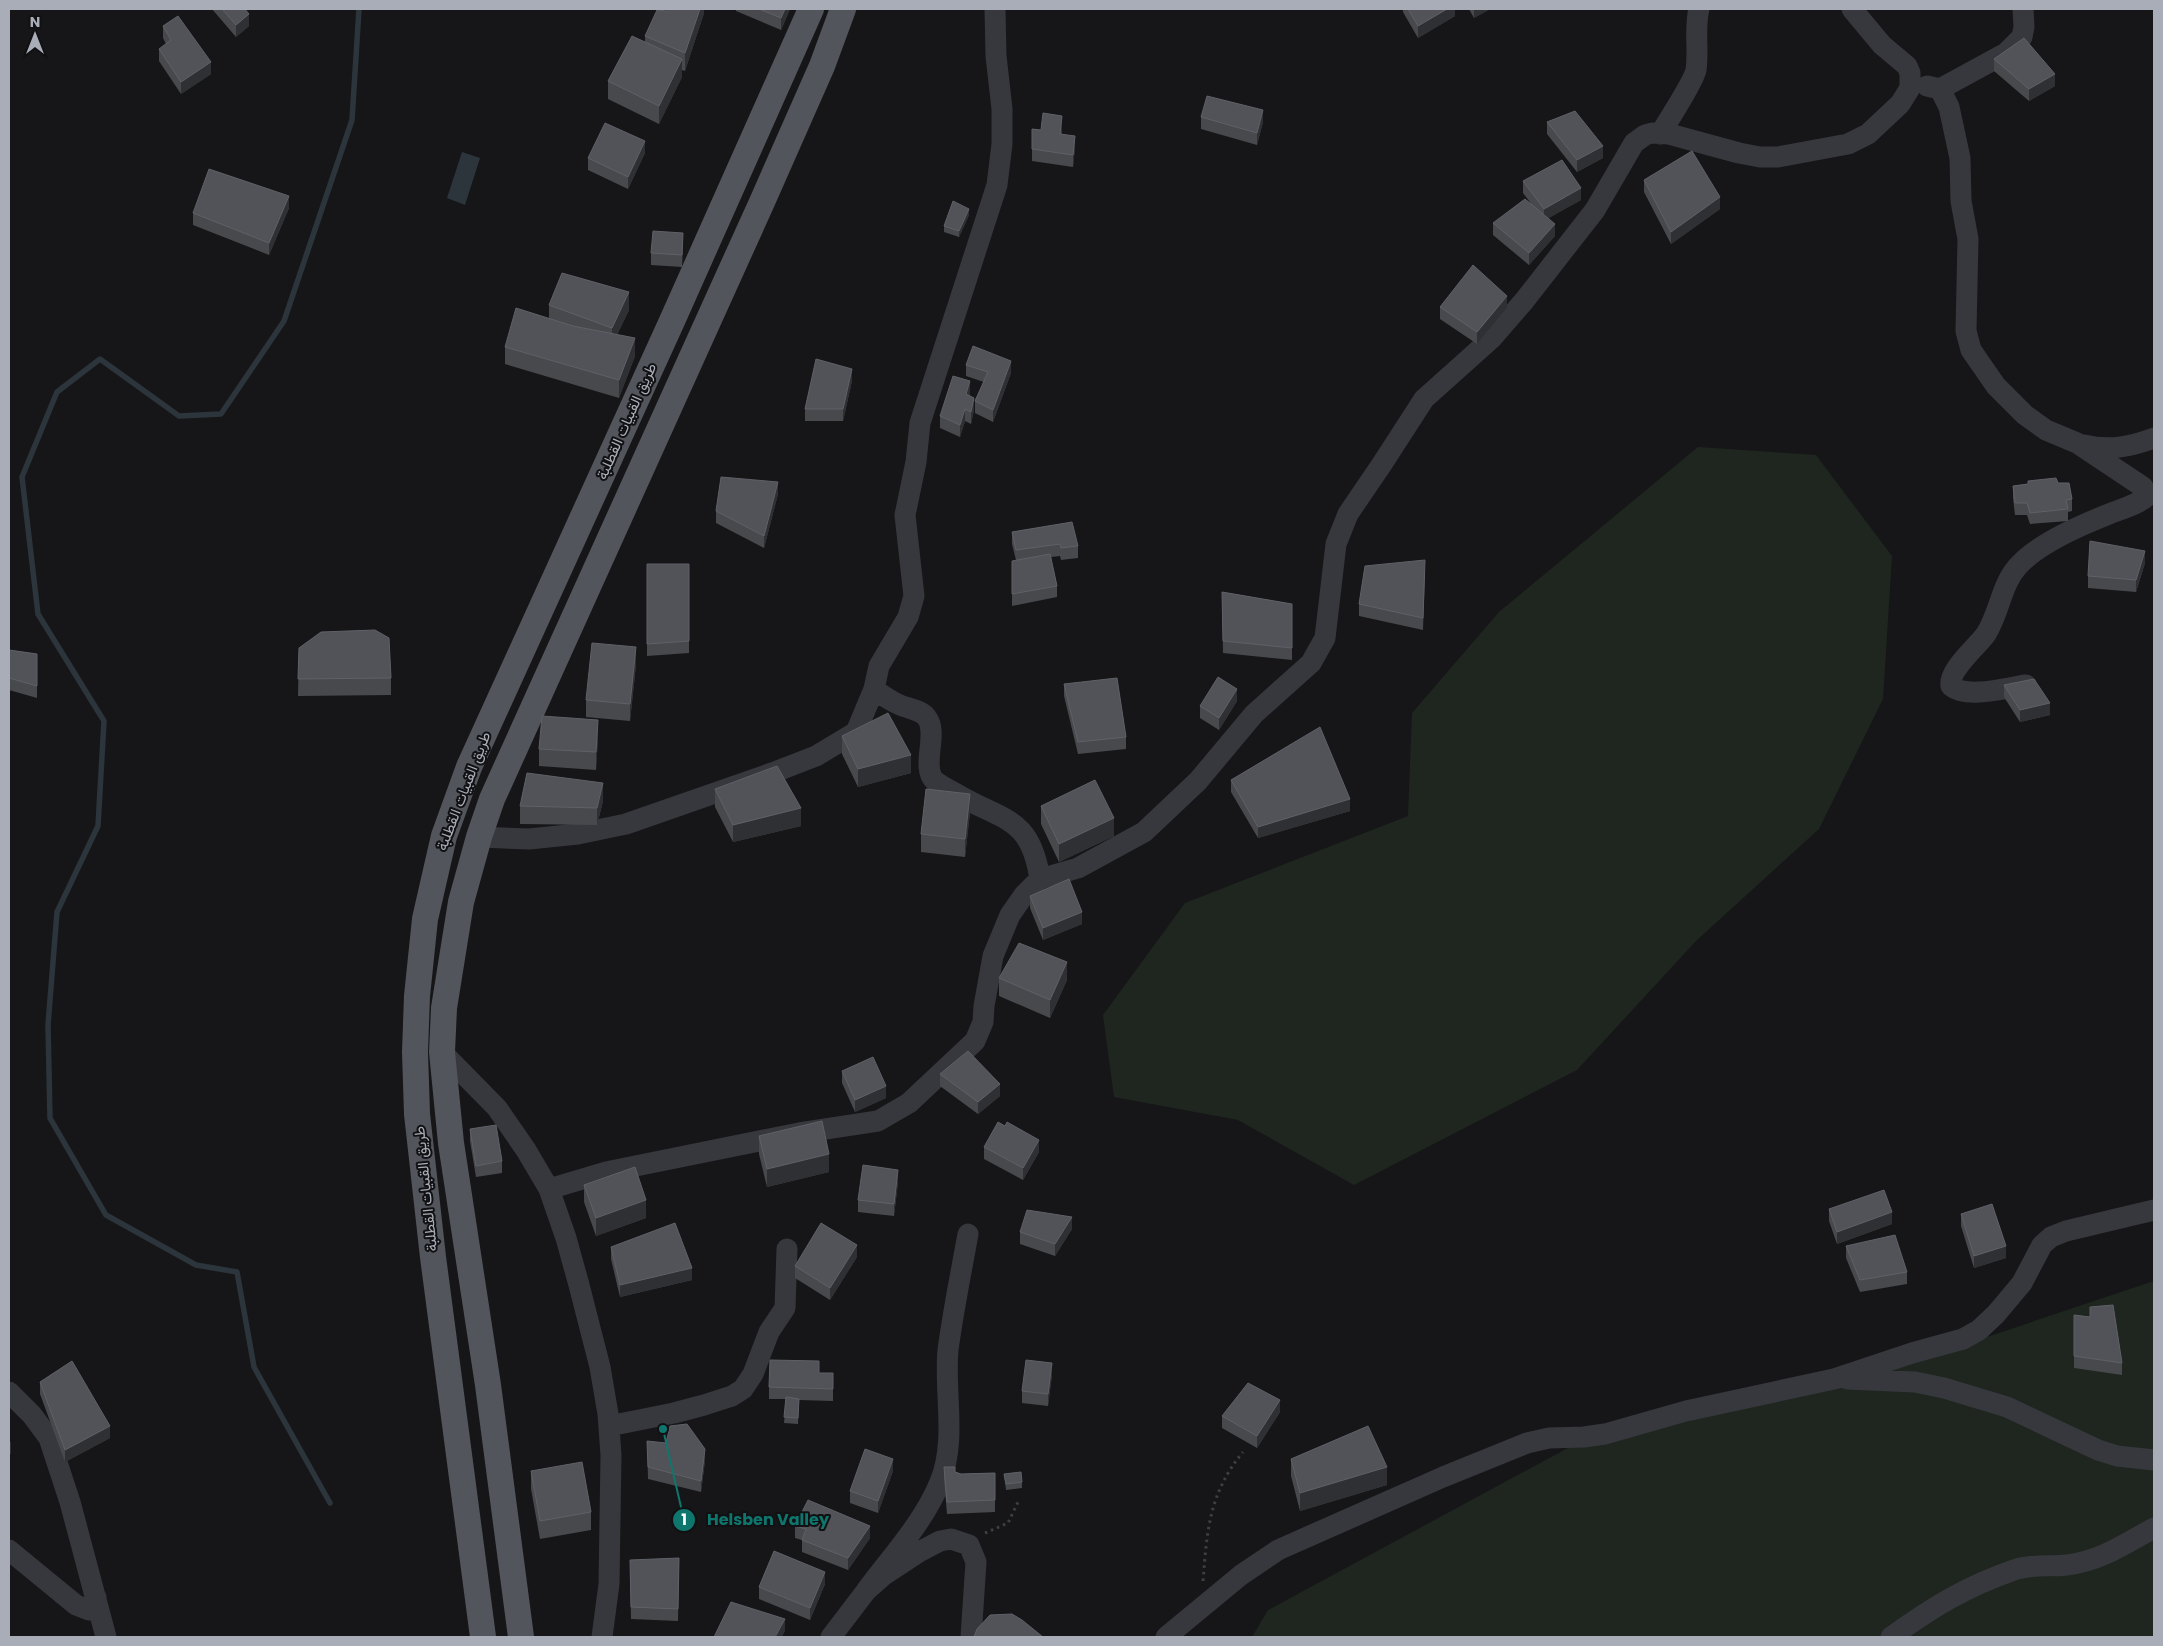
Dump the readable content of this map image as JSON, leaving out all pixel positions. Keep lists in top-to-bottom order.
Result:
{
  "streets": {
    "main road": ["طريق القبيات القطلبة"]
  },
  "places": ["Helsben Valley"],
  "north": "top"
}
